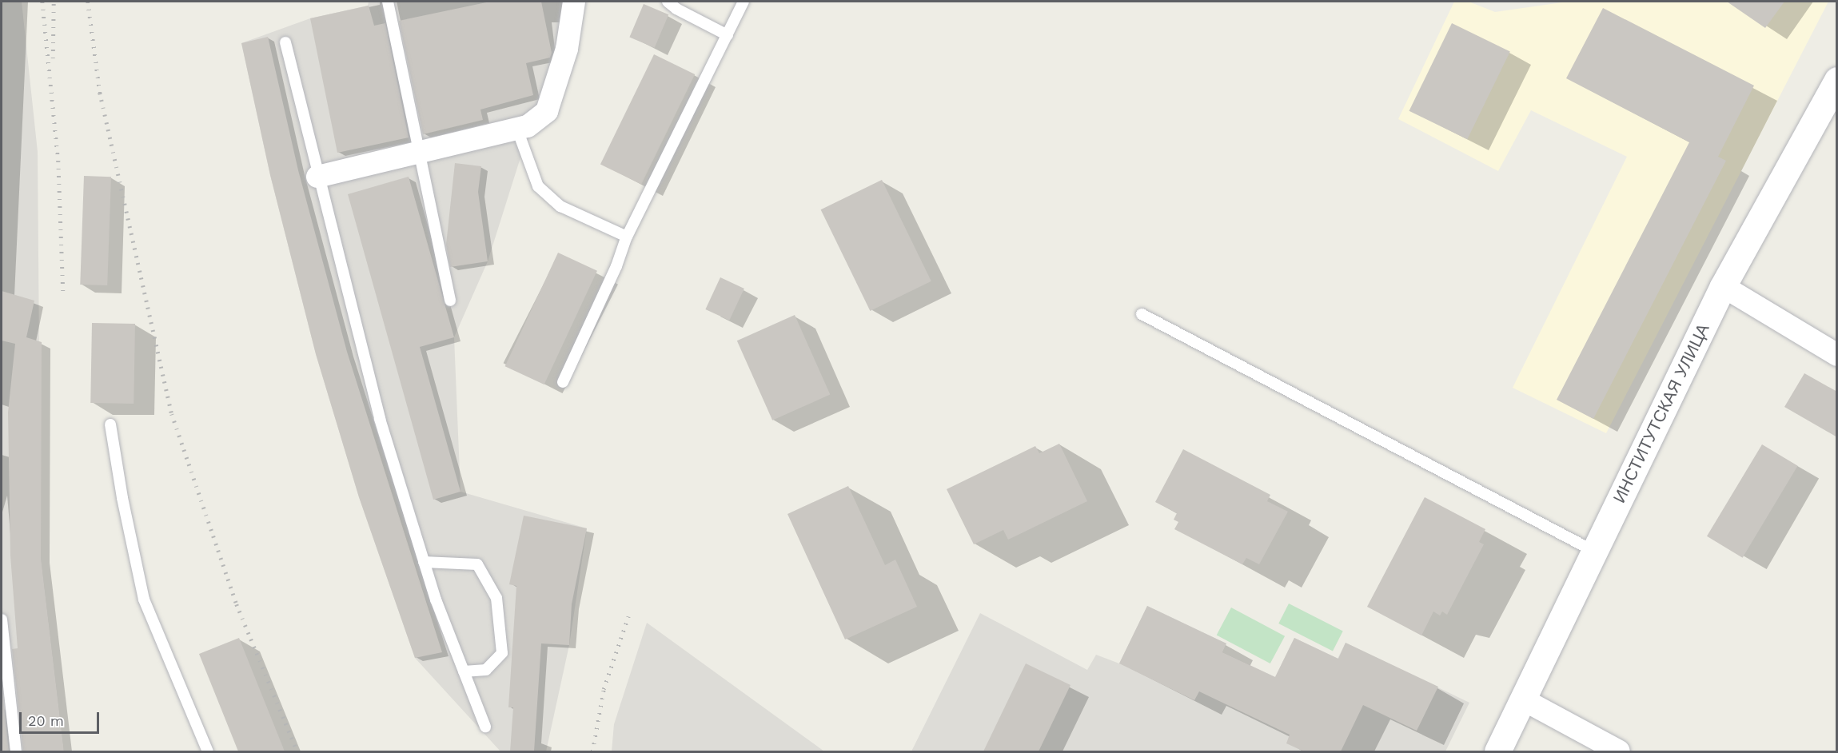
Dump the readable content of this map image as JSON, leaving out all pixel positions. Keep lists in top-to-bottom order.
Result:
{
  "streets": {
    "main road": ["ИНСТИТУТСКАЯ УЛИЦА"]
  },
  "scale_bar": "20 m"
}
